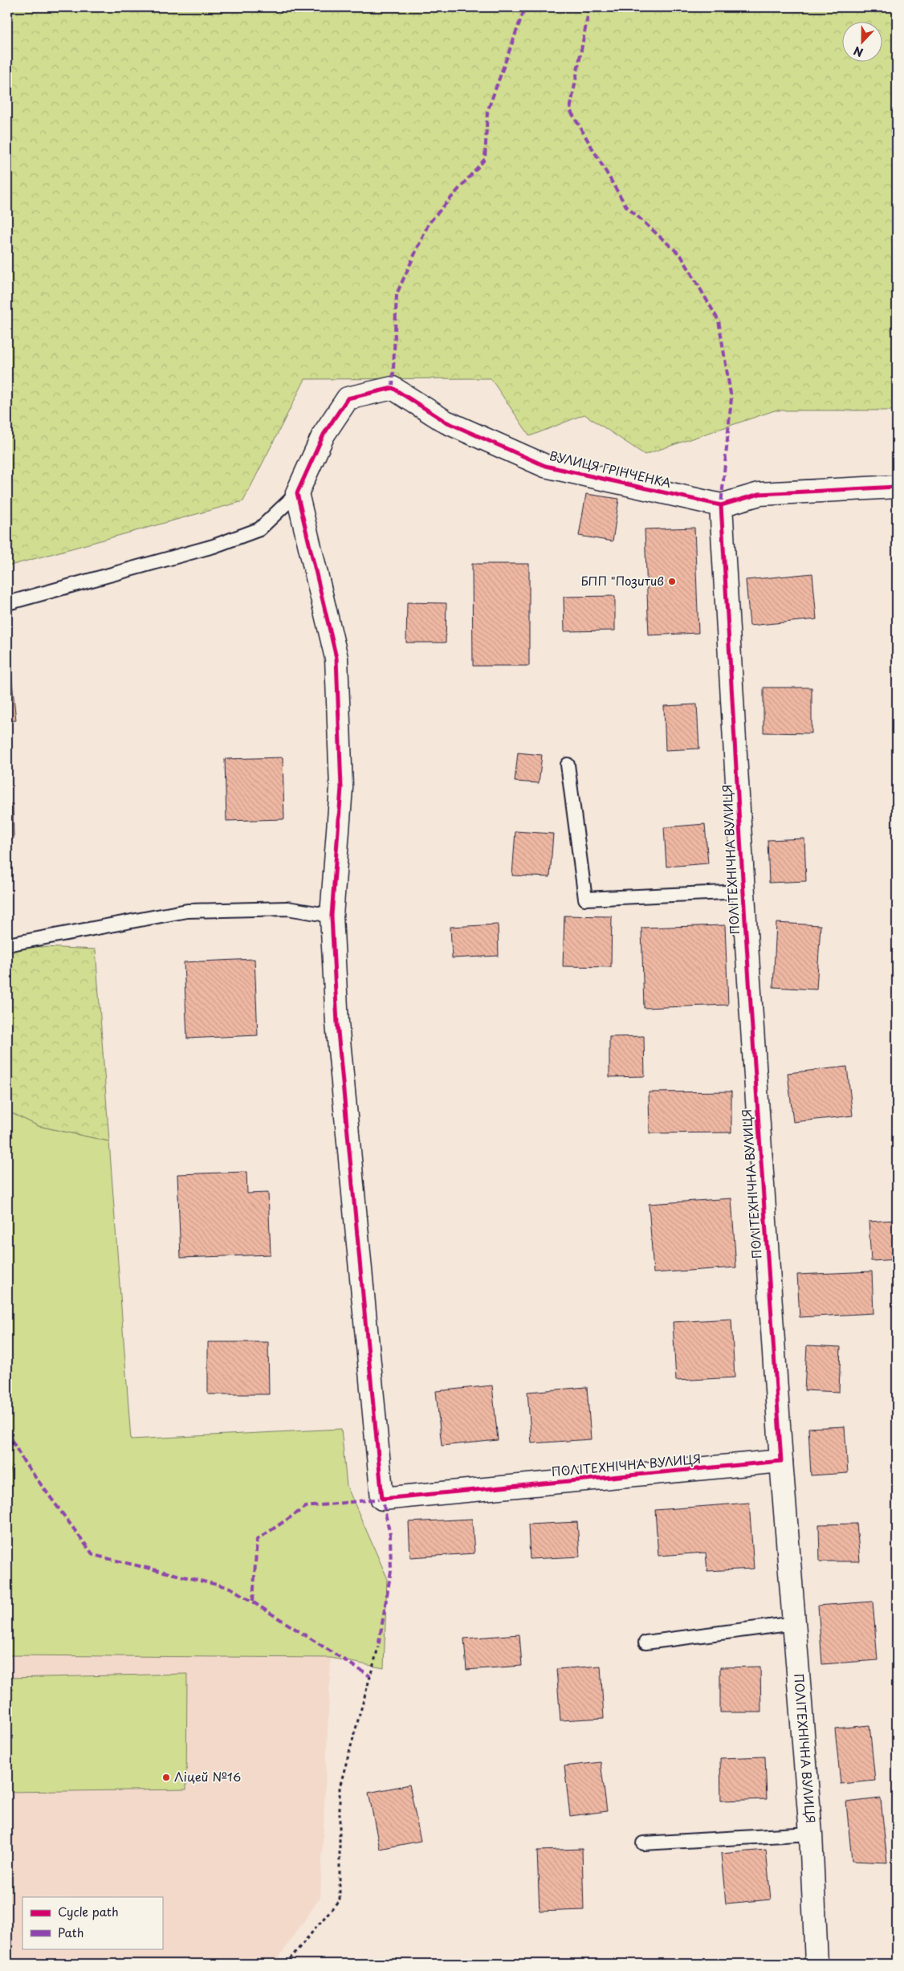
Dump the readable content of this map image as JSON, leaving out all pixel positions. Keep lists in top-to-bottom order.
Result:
{
  "streets": {
    "street": ["ВУЛИЦЯ ГРІНЧЕНКА", "ПОЛІТЕХНІЧНА ВУЛИЦЯ"]
  },
  "crossings": [
    ["ВУЛИЦЯ ГРІНЧЕНКА", "ПОЛІТЕХНІЧНА ВУЛИЦЯ"]
  ],
  "places": ["БПП \"Позитив", "Ліцей №16"],
  "legend": ["Cycle path", "Path"],
  "north": "bottom"
}
